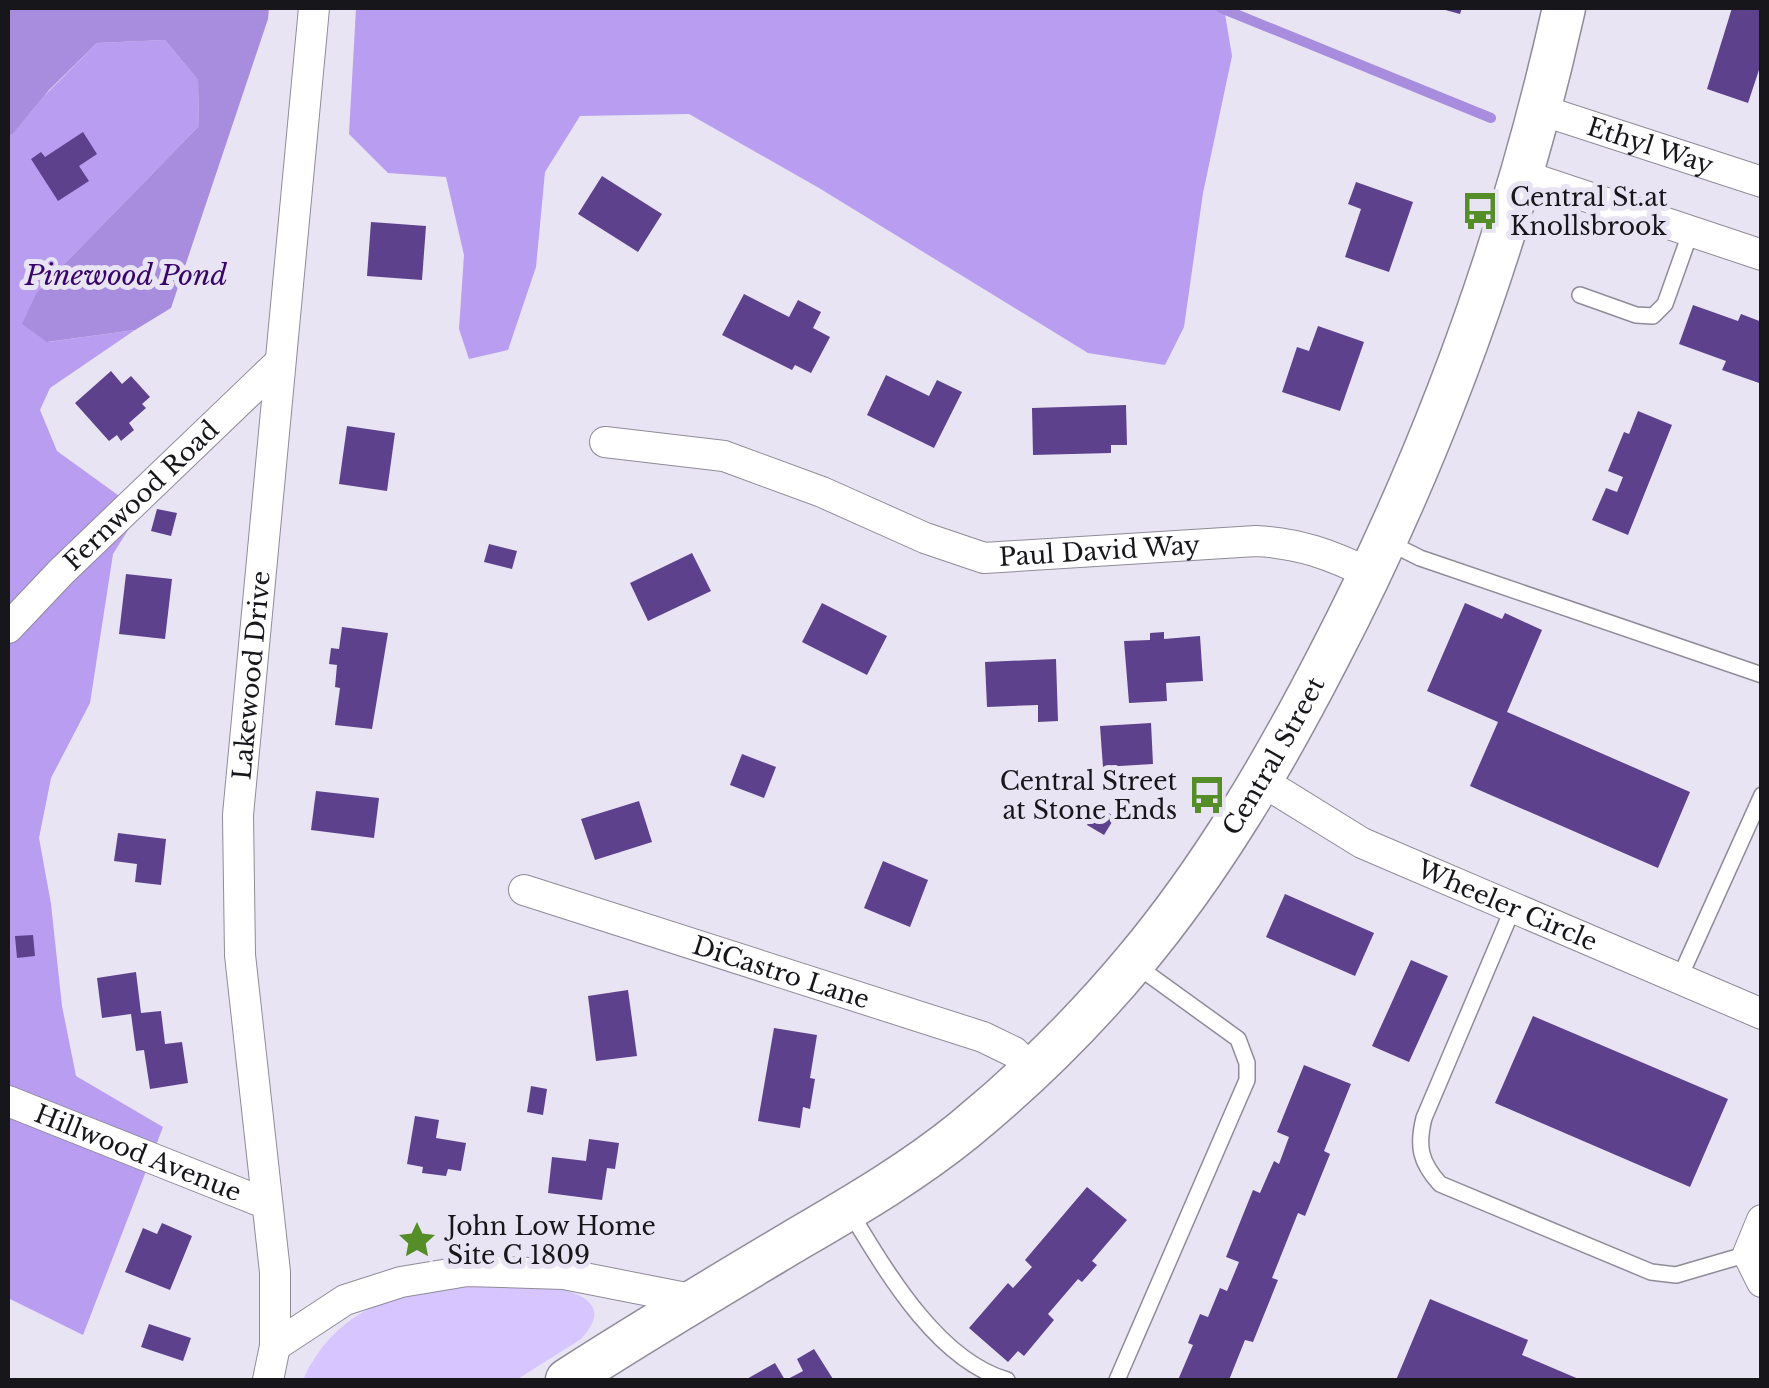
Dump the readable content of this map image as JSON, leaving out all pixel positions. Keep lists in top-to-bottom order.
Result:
{
  "streets": {
    "main road": ["Central Street"],
    "street": [
      "Ethyl Way",
      "Fernwood Road",
      "Paul David Way",
      "Lakewood Drive",
      "Wheeler Circle",
      "DiCastro Lane",
      "Hillwood Avenue"
    ]
  },
  "crossings": [
    ["Ethyl Way", "Central Street"],
    ["Fernwood Road", "Lakewood Drive"],
    ["Paul David Way", "Central Street"],
    ["Lakewood Drive", "Hillwood Avenue"],
    ["Central Street", "Wheeler Circle"],
    ["Central Street", "DiCastro Lane"]
  ],
  "water": ["Pinewood Pond"],
  "places": {
    "bus stop": ["Central St.at Knollsbrook", "Central Street at Stone Ends"],
    "place": ["John Low Home Site C 1809"]
  }
}
